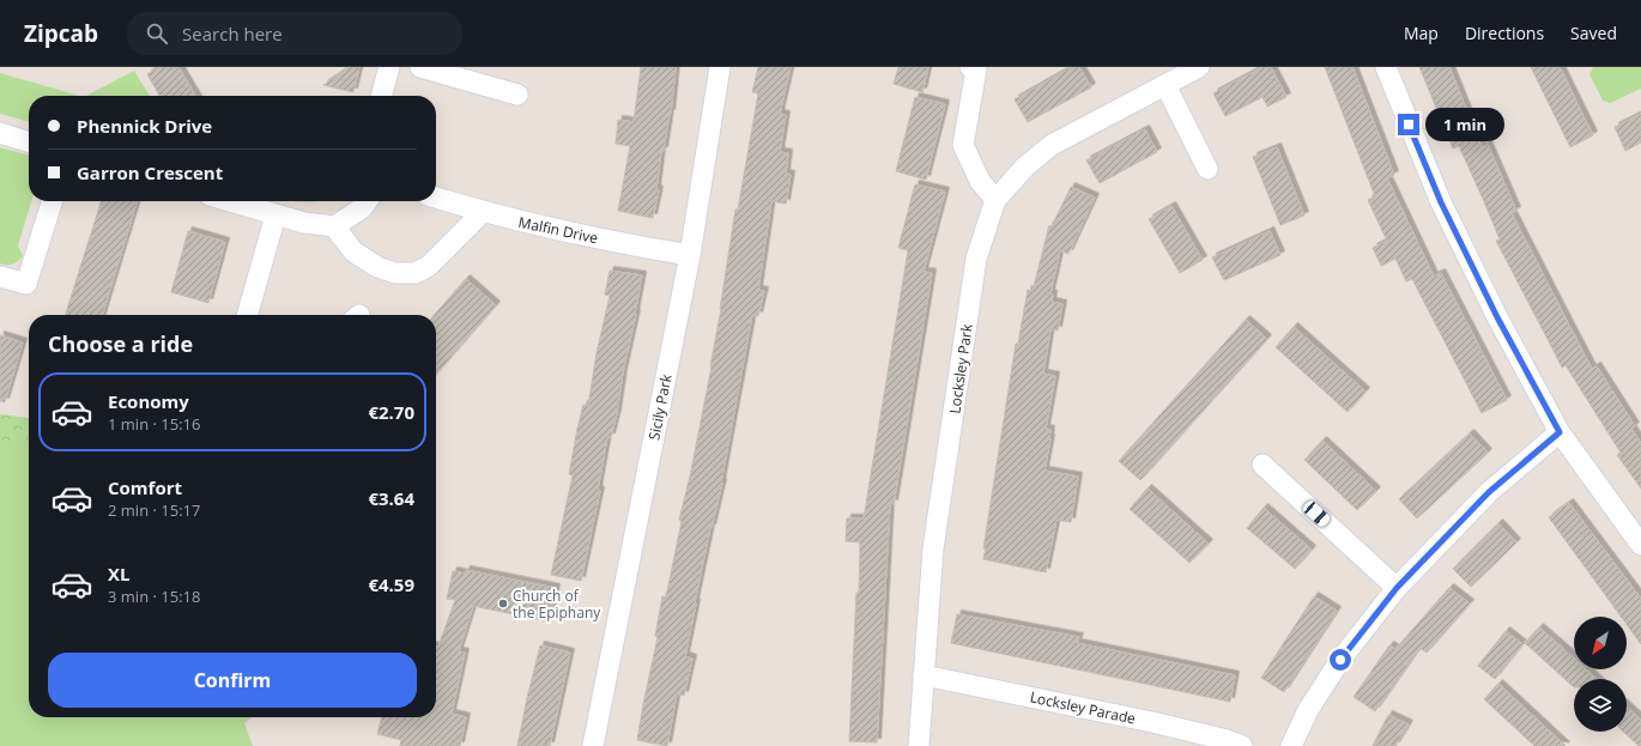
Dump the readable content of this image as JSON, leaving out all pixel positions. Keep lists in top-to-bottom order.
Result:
{
  "streets": {
    "street": [
      "Malfin Drive",
      "Locksley Park",
      "Sicily Park",
      "Locksley Parade"
    ]
  },
  "crossings": [
    ["Malfin Drive", "Sicily Park"],
    ["Locksley Park", "Locksley Parade"]
  ],
  "places": ["Church of the Epiphany"],
  "north": "bottom left",
  "page": {
    "header": "Zipcab",
    "search": "Search here",
    "nav": ["Map", "Directions", "Saved"],
    "banner": ["Phennick Drive", "Garron Crescent"],
    "bubble": "1 min",
    "heading": "Choose a ride",
    "list": [
      {
        "name": "Economy",
        "note": "1 min · 15:16",
        "value": "€2.70"
      },
      {
        "name": "Comfort",
        "note": "2 min · 15:17",
        "value": "€3.64"
      },
      {
        "name": "XL",
        "note": "3 min · 15:18",
        "value": "€4.59"
      }
    ],
    "buttons": "Confirm"
  }
}
